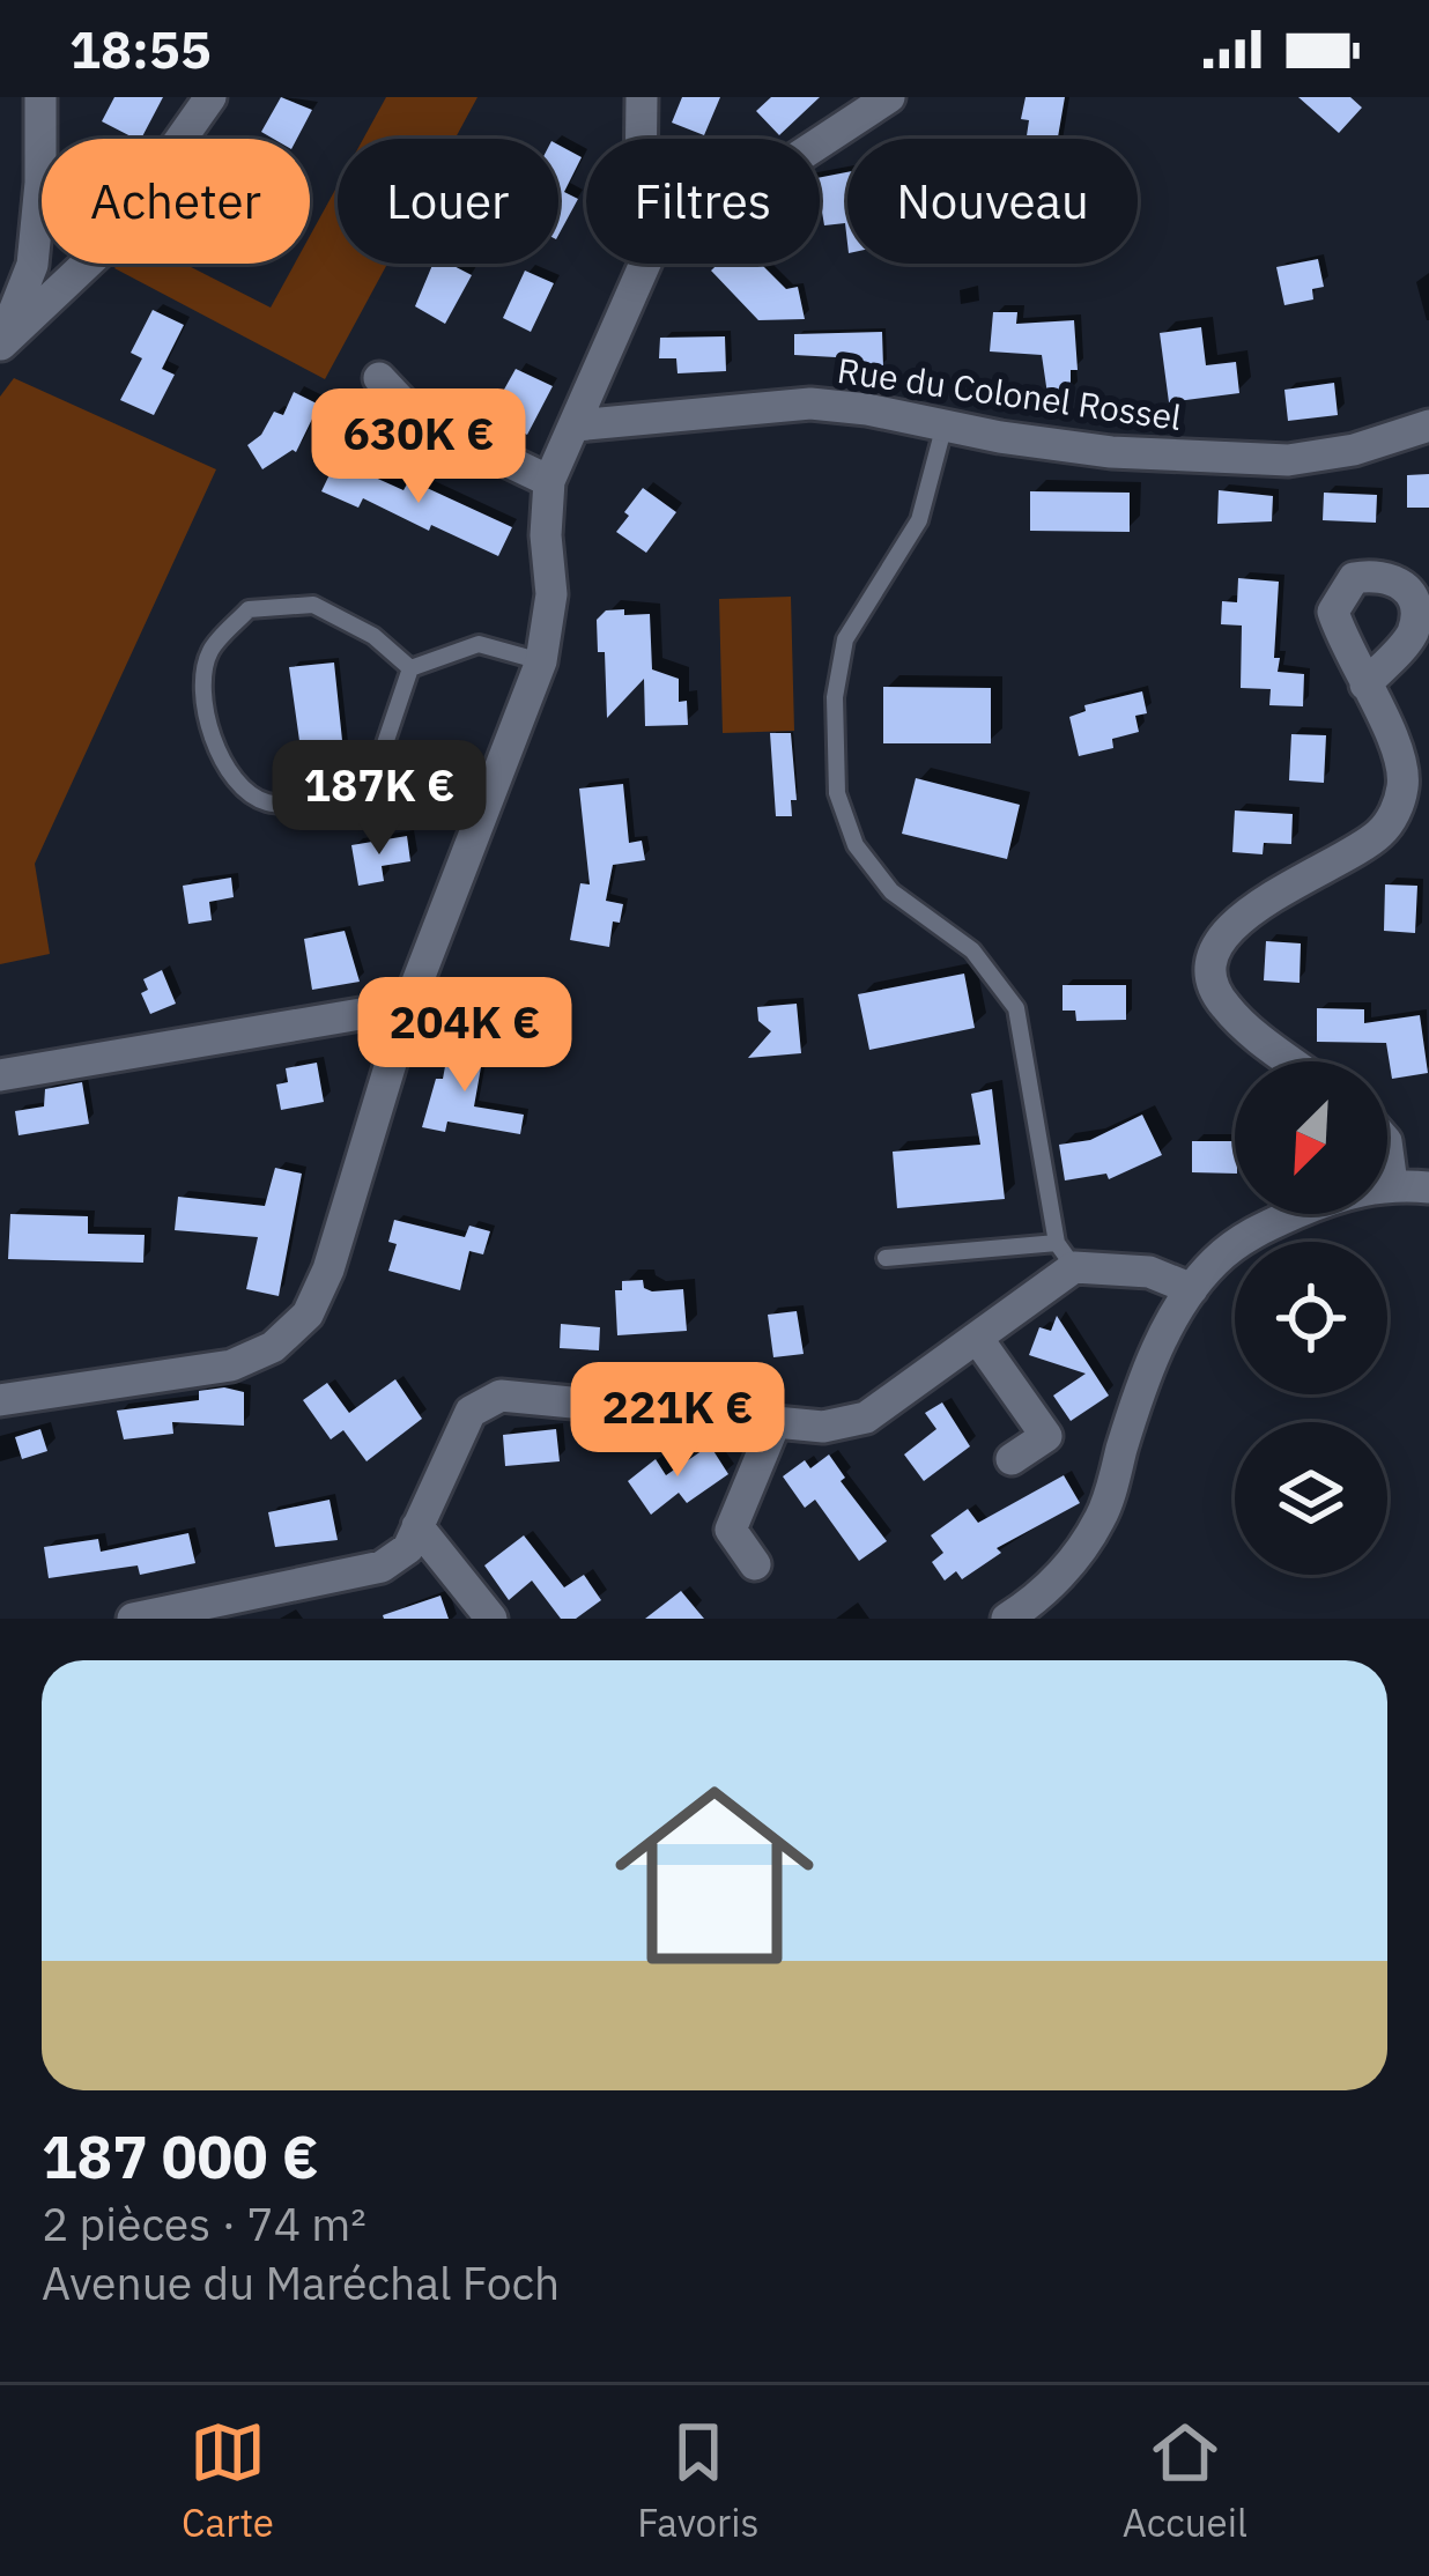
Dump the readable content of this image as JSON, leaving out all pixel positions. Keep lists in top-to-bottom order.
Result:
{
  "streets": {
    "street": ["Rue du Colonel Rossel"]
  },
  "north": "bottom left",
  "page": {
    "status": "18:55",
    "chip": [
      "Acheter",
      "Louer",
      "Filtres",
      "Nouveau"
    ],
    "price": [
      "630K €",
      "187K €",
      "204K €",
      "221K €"
    ],
    "list": [
      {
        "name": "187 000 €",
        "note": "2 pièces · 74 m² · Avenue du Maréchal Foch"
      }
    ],
    "tabs": ["Carte", "Favoris", "Accueil"]
  }
}
